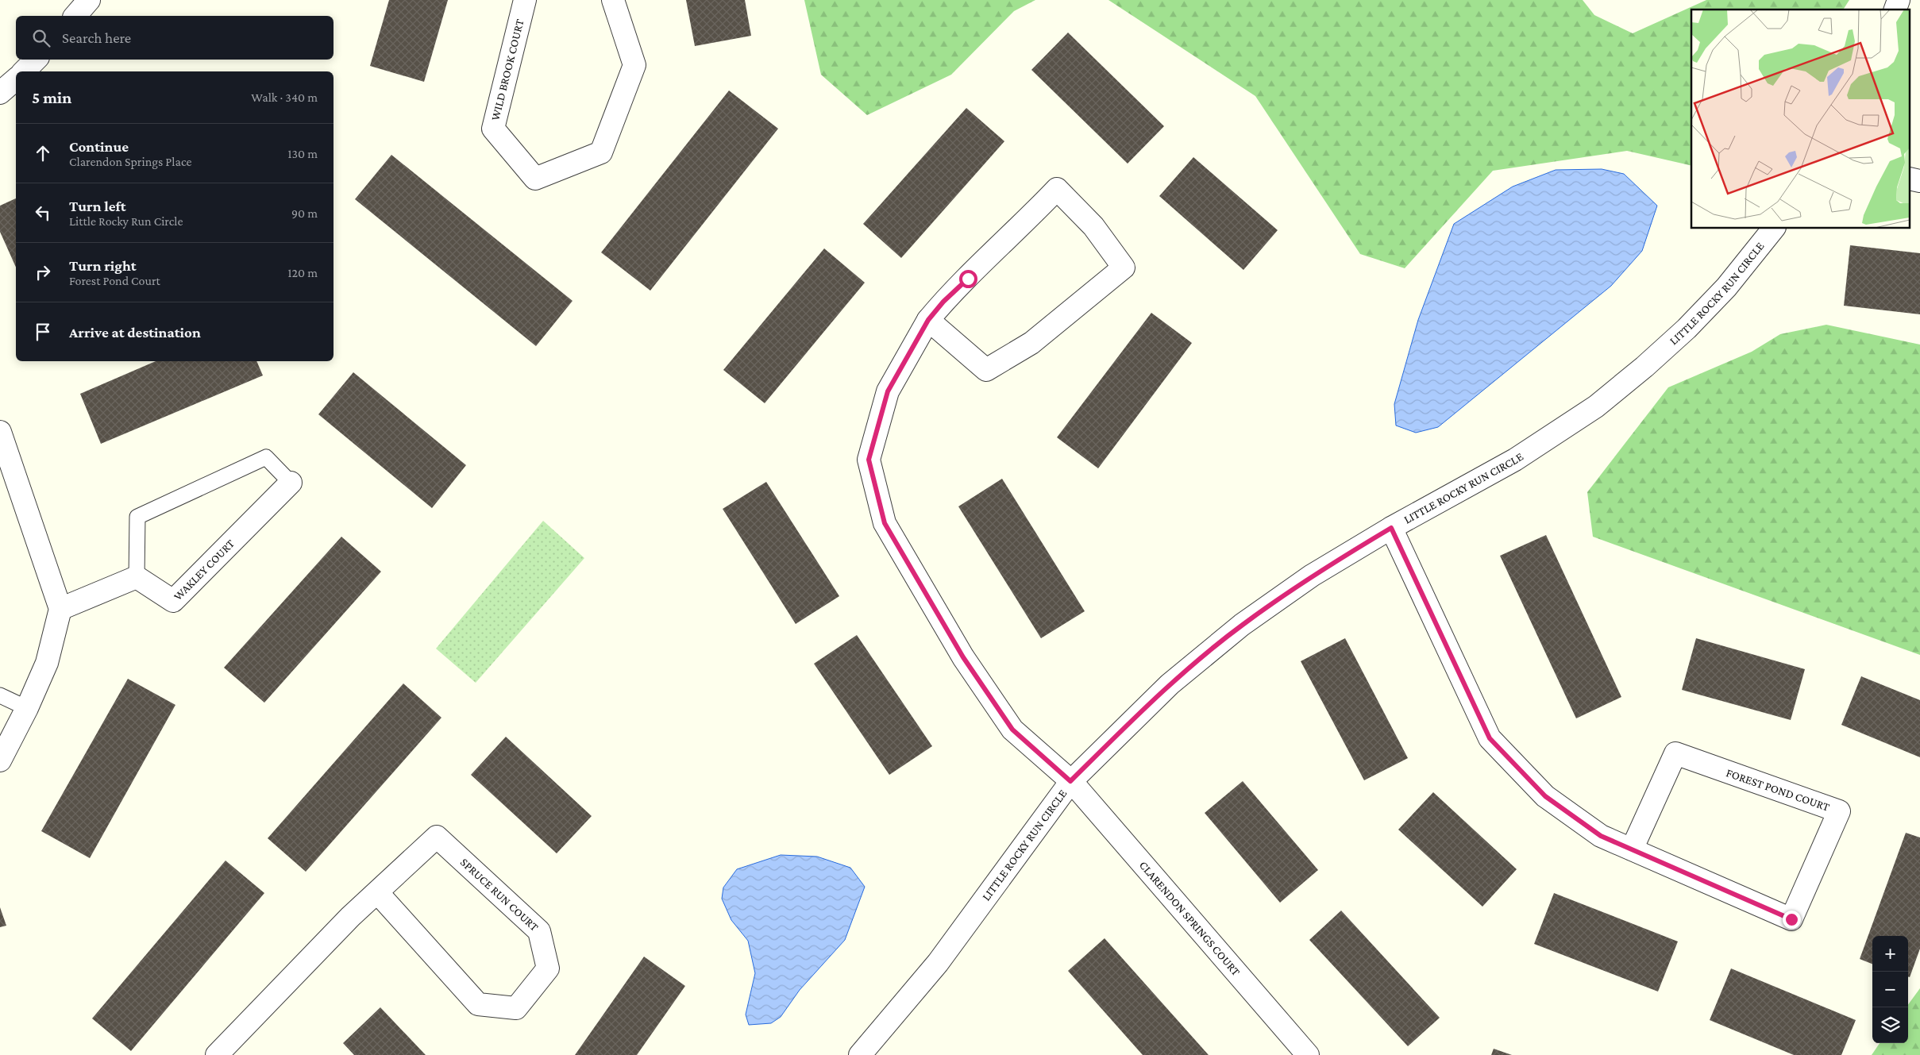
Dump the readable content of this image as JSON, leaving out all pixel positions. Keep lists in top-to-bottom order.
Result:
{
  "streets": {
    "street": [
      "WILD BROOK COURT",
      "LITTLE ROCKY RUN CIRCLE",
      "WAKLEY COURT",
      "FOREST POND COURT",
      "SPRUCE RUN COURT",
      "CLARENDON SPRINGS COURT"
    ]
  },
  "crossings": [
    ["LITTLE ROCKY RUN CIRCLE", "FOREST POND COURT"],
    ["LITTLE ROCKY RUN CIRCLE", "CLARENDON SPRINGS COURT"]
  ],
  "page": {
    "search": "Search here",
    "heading": ["5 min", "Walk · 340 m"],
    "list": [
      ["Continue", "Clarendon Springs Place", "130 m"],
      ["Turn left", "Little Rocky Run Circle", "90 m"],
      ["Turn right", "Forest Pond Court", "120 m"],
      "Arrive at destination"
    ],
    "map_buttons": ["+", "−"]
  }
}
